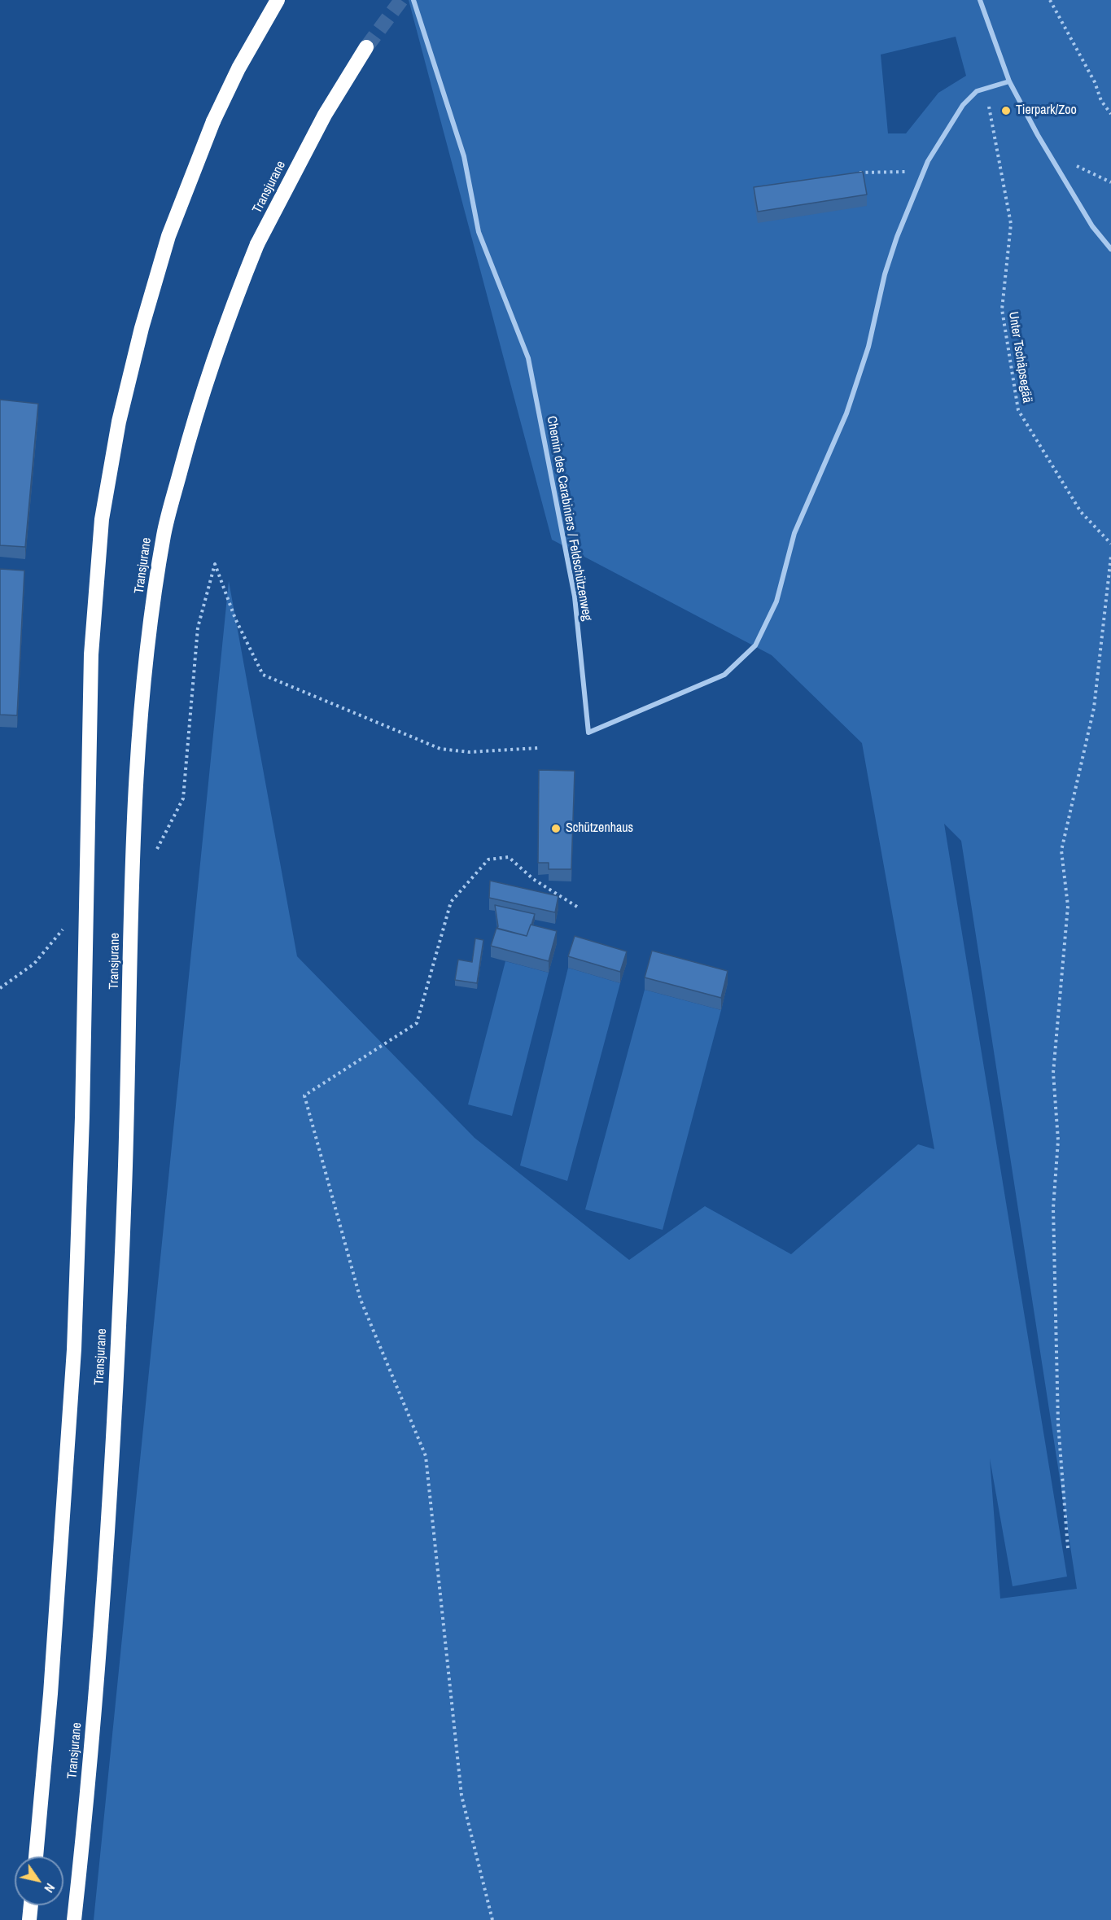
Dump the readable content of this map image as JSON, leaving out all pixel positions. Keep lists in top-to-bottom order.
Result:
{
  "streets": {
    "highway": ["Transjurane"],
    "street": ["Chemin des Carabiniers / Feldschützenweg"],
    "path": ["Unter Tschäpsegää"]
  },
  "crossings": [
    ["Unter Tschäpsegää", "Chemin des Carabiniers / Feldschützenweg"]
  ],
  "places": ["Tierpark/Zoo", "Schützenhaus"],
  "north": "bottom right"
}
